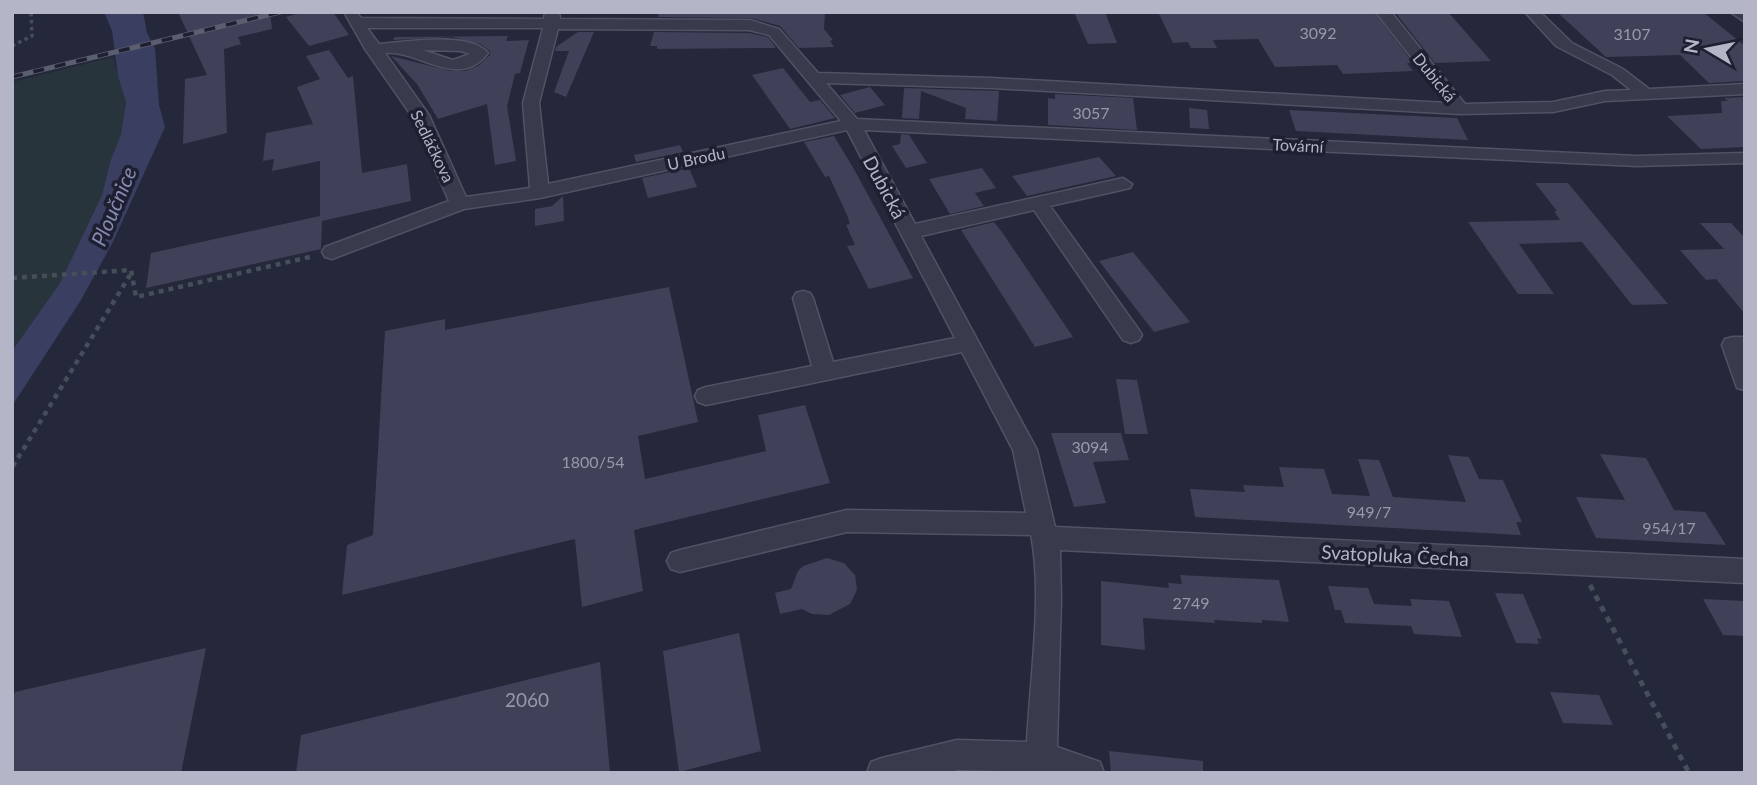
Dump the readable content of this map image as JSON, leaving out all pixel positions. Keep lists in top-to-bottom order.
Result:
{
  "streets": {
    "street": [
      "Dubická",
      "Tovární",
      "Sedláčkova",
      "U Brodu",
      "Svatopluka Čecha"
    ]
  },
  "crossings": [
    ["Dubická", "Tovární"],
    ["Dubická", "Sedláčkova"],
    ["Dubická", "U Brodu"],
    ["Dubická", "Svatopluka Čecha"],
    ["Tovární", "U Brodu"],
    ["Sedláčkova", "U Brodu"]
  ],
  "water": ["Ploučnice"],
  "house_numbers": [
    "3092",
    "3107",
    "3057",
    "3094",
    "1800/54",
    "949/7",
    "954/17",
    "2749",
    "2060"
  ],
  "north": "left"
}
